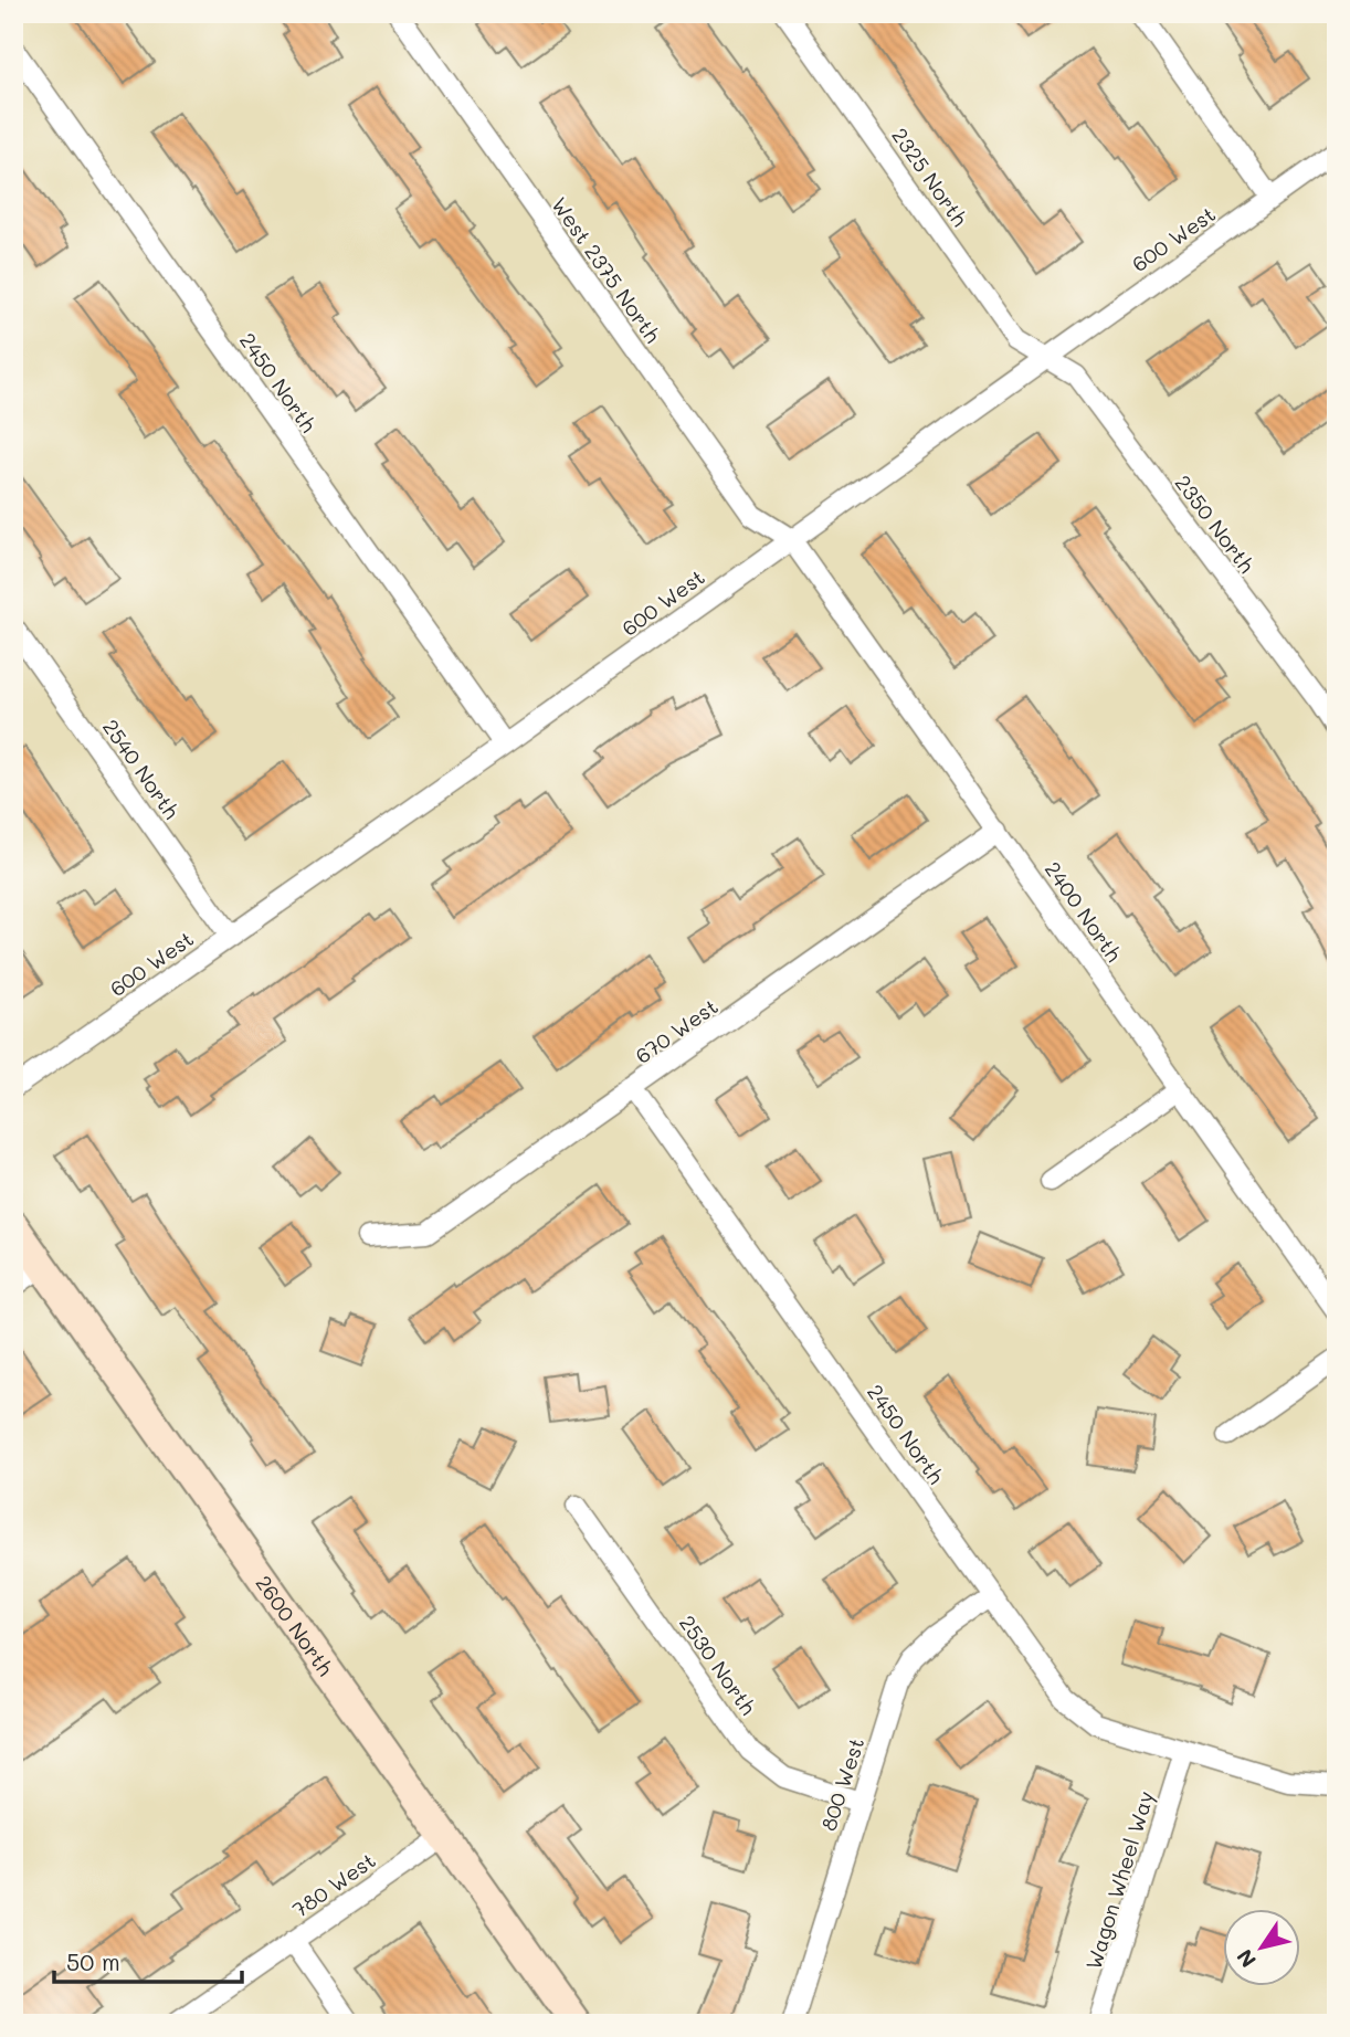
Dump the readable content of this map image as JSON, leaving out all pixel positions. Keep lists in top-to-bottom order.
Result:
{
  "streets": {
    "street": [
      "2325 North",
      "600 West",
      "West 2375 North",
      "2450 North",
      "2350 North",
      "2540 North",
      "2400 North",
      "670 West",
      "2600 North",
      "2530 North",
      "800 West",
      "Wagon Wheel Way",
      "780 West"
    ]
  },
  "crossings": [
    ["2325 North", "600 West"],
    ["2325 North", "2350 North"],
    ["600 West", "West 2375 North"],
    ["600 West", "2450 North"],
    ["600 West", "2350 North"],
    ["600 West", "2540 North"],
    ["600 West", "2400 North"],
    ["West 2375 North", "2400 North"],
    ["2450 North", "670 West"],
    ["2450 North", "800 West"],
    ["2450 North", "Wagon Wheel Way"],
    ["2400 North", "670 West"],
    ["2600 North", "780 West"],
    ["2530 North", "800 West"]
  ],
  "scale_bar": "50 m",
  "north": "bottom left"
}
